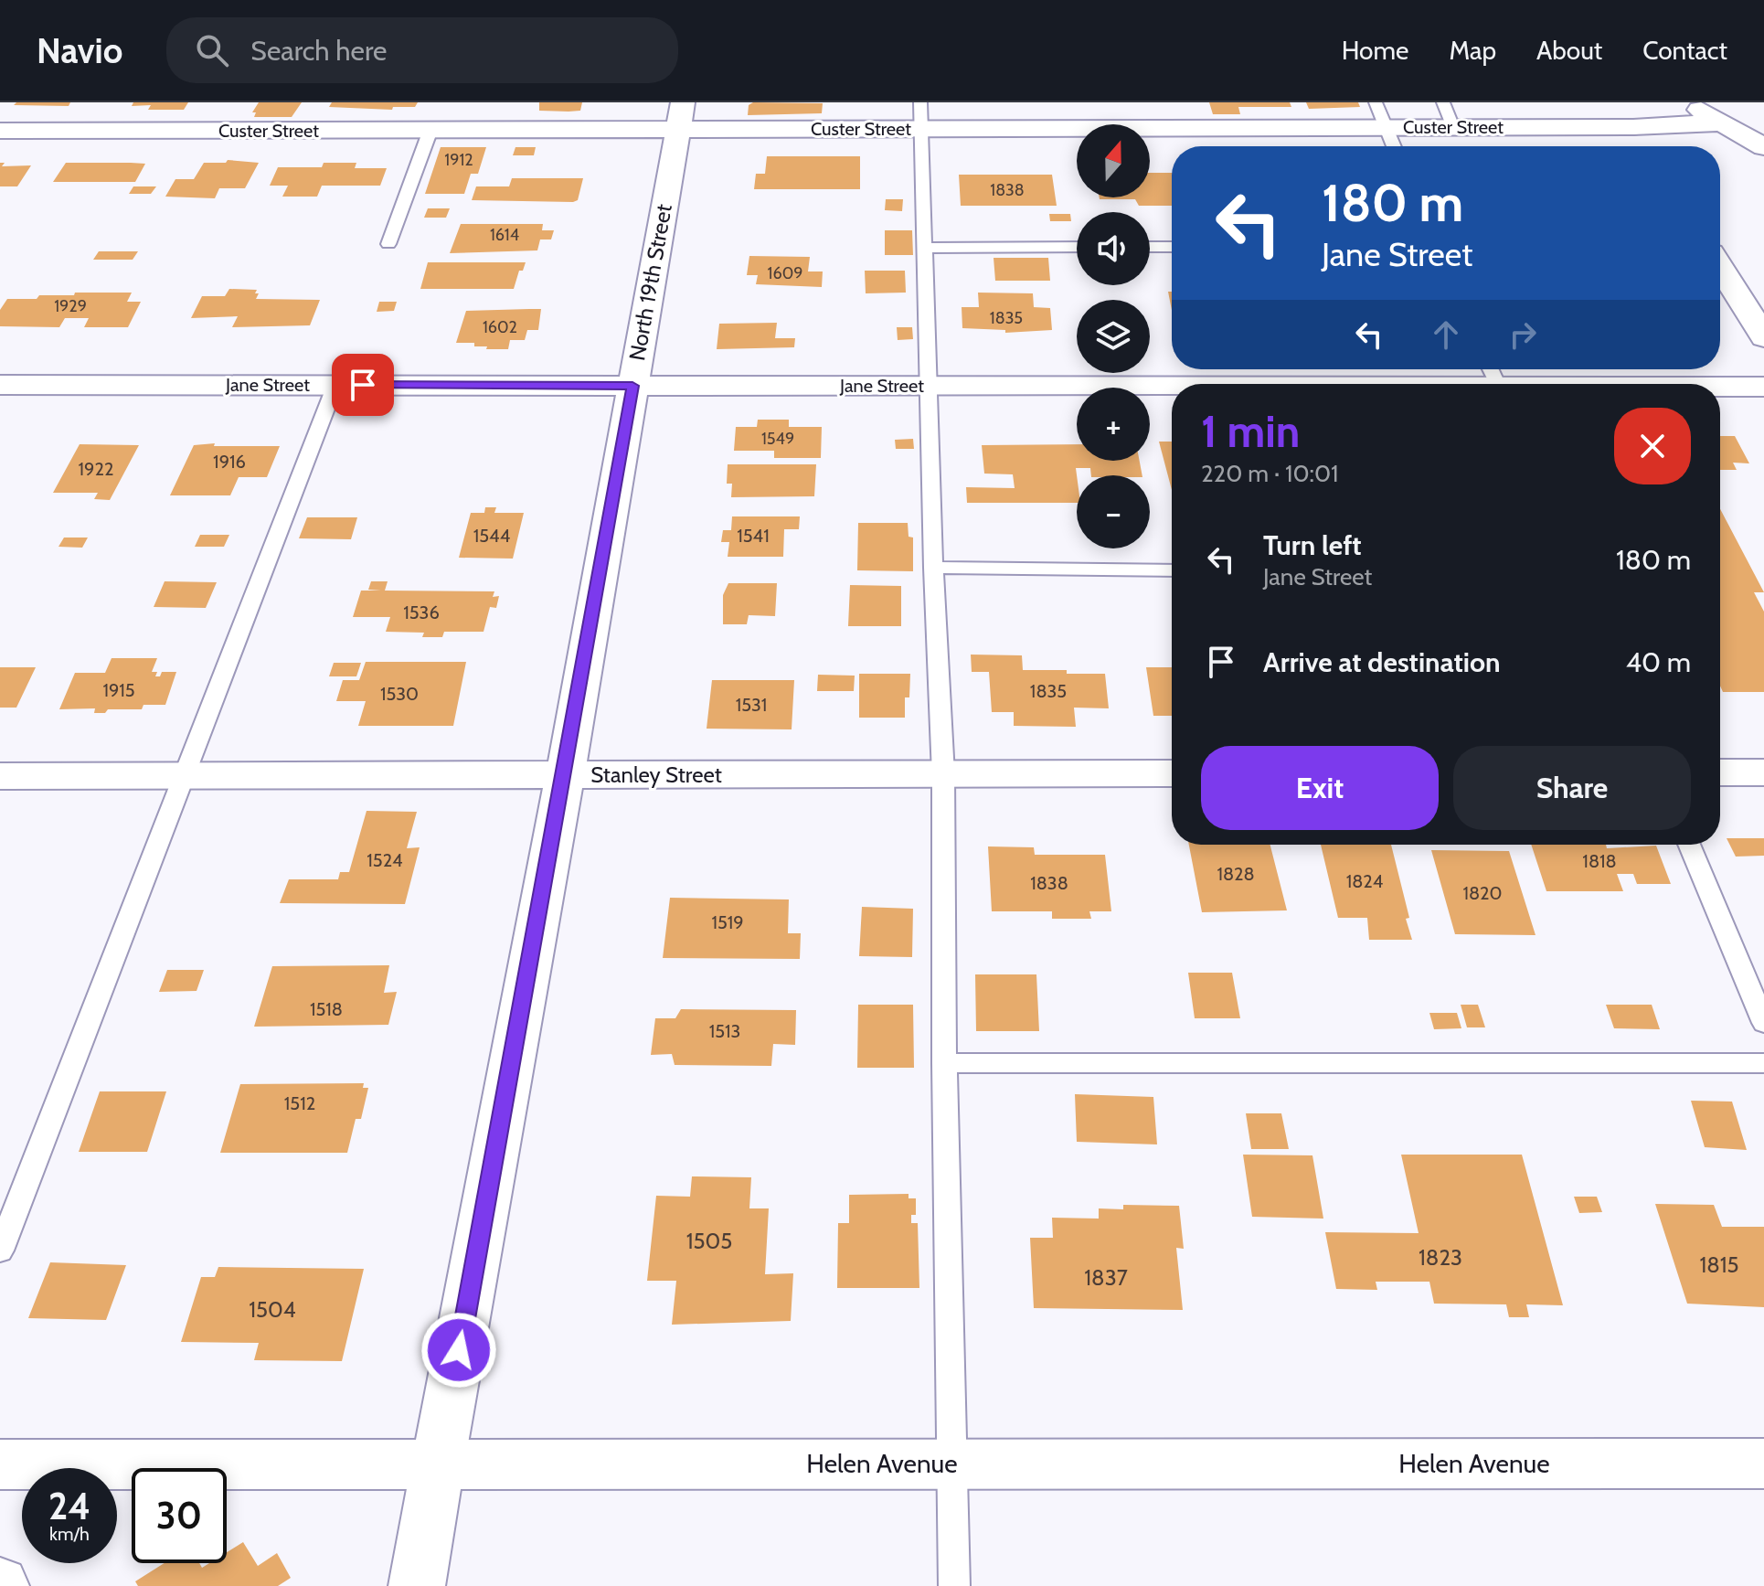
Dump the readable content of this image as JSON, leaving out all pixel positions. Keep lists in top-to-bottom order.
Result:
{
  "streets": {
    "street": [
      "Custer Street",
      "North 19th Street",
      "Jane Street",
      "Stanley Street",
      "Helen Avenue"
    ]
  },
  "crossings": [
    ["Custer Street", "North 19th Street"],
    ["North 19th Street", "Jane Street"],
    ["North 19th Street", "Stanley Street"],
    ["North 19th Street", "Helen Avenue"]
  ],
  "house_numbers": [
    "1912",
    "1838",
    "1614",
    "1609",
    "1929",
    "1835",
    "1602",
    "1549",
    "1916",
    "1922",
    "1544",
    "1541",
    "1536",
    "1915",
    "1835",
    "1530",
    "1531",
    "1524",
    "1818",
    "1828",
    "1824",
    "1838",
    "1820",
    "1519",
    "1518",
    "1513",
    "1512",
    "1505",
    "1823",
    "1815",
    "1837",
    "1504"
  ],
  "north": "top",
  "page": {
    "header": "Navio",
    "search": "Search here",
    "nav": [
      "Home",
      "Map",
      "About",
      "Contact"
    ],
    "map_buttons": ["+", "−"],
    "turn": ["180 m", "Jane Street"],
    "heading": ["1 min", "220 m · 10:01"],
    "list": [
      {
        "name": "Turn left",
        "note": "Jane Street",
        "value": "180 m"
      },
      {
        "name": "Arrive at destination",
        "value": "40 m"
      }
    ],
    "buttons": ["Exit", "Share"],
    "speed": "24 km/h",
    "limit": "30"
  }
}
